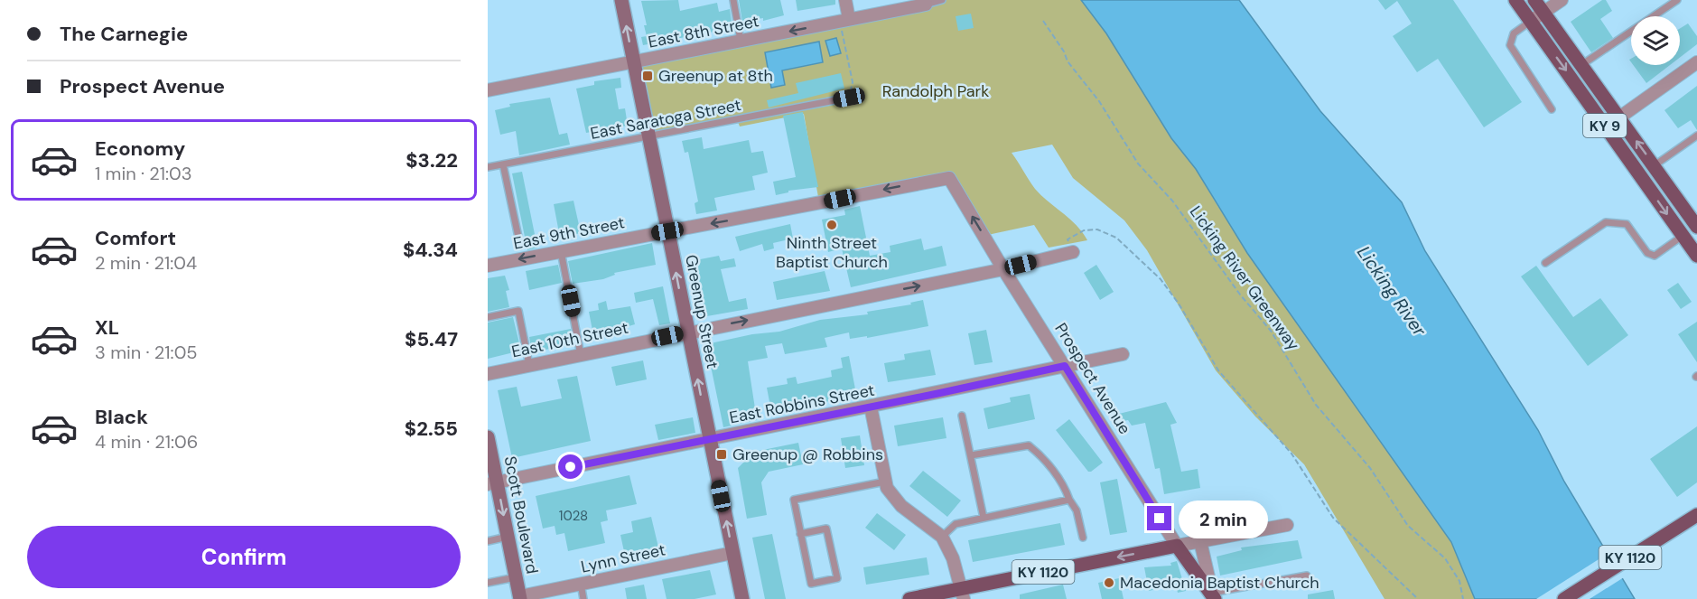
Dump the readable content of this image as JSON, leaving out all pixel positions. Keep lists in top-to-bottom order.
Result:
{
  "streets": {
    "main road": [
      "KY 9",
      "Greenup Street",
      "Prospect Avenue",
      "Scott Boulevard",
      "KY 1120"
    ],
    "street": [
      "East 8th Street",
      "East 9th Street",
      "East 10th Street",
      "East Robbins Street",
      "Lynn Street"
    ],
    "lane": ["East Saratoga Street"],
    "path": ["Licking River Greenway"]
  },
  "crossings": [
    ["East 8th Street", "Greenup Street"],
    ["East Saratoga Street", "Greenup Street"],
    ["East 9th Street", "Greenup Street"],
    ["East 9th Street", "Prospect Avenue"],
    ["Greenup Street", "East 10th Street"],
    ["Greenup Street", "East Robbins Street"],
    ["Greenup Street", "Lynn Street"],
    ["East 10th Street", "Prospect Avenue"],
    ["Prospect Avenue", "East Robbins Street"],
    ["Prospect Avenue", "KY 1120"],
    ["East Robbins Street", "Scott Boulevard"],
    ["Scott Boulevard", "Lynn Street"]
  ],
  "one_way": ["East 9th Street", "Greenup Street", "East 10th Street"],
  "water": ["Licking River"],
  "parks": ["Randolph Park"],
  "places": {
    "transit": ["Greenup at 8th", "Greenup @ Robbins"],
    "other": ["Ninth Street Baptist Church", "Macedonia Baptist Church"]
  },
  "house_numbers": ["1028"],
  "page": {
    "banner": ["The Carnegie", "Prospect Avenue"],
    "list": [
      {
        "name": "Economy",
        "note": "1 min · 21:03",
        "value": "$3.22"
      },
      {
        "name": "Comfort",
        "note": "2 min · 21:04",
        "value": "$4.34"
      },
      {
        "name": "XL",
        "note": "3 min · 21:05",
        "value": "$5.47"
      },
      {
        "name": "Black",
        "note": "4 min · 21:06",
        "value": "$2.55"
      }
    ],
    "bubble": "2 min",
    "buttons": "Confirm"
  }
}
